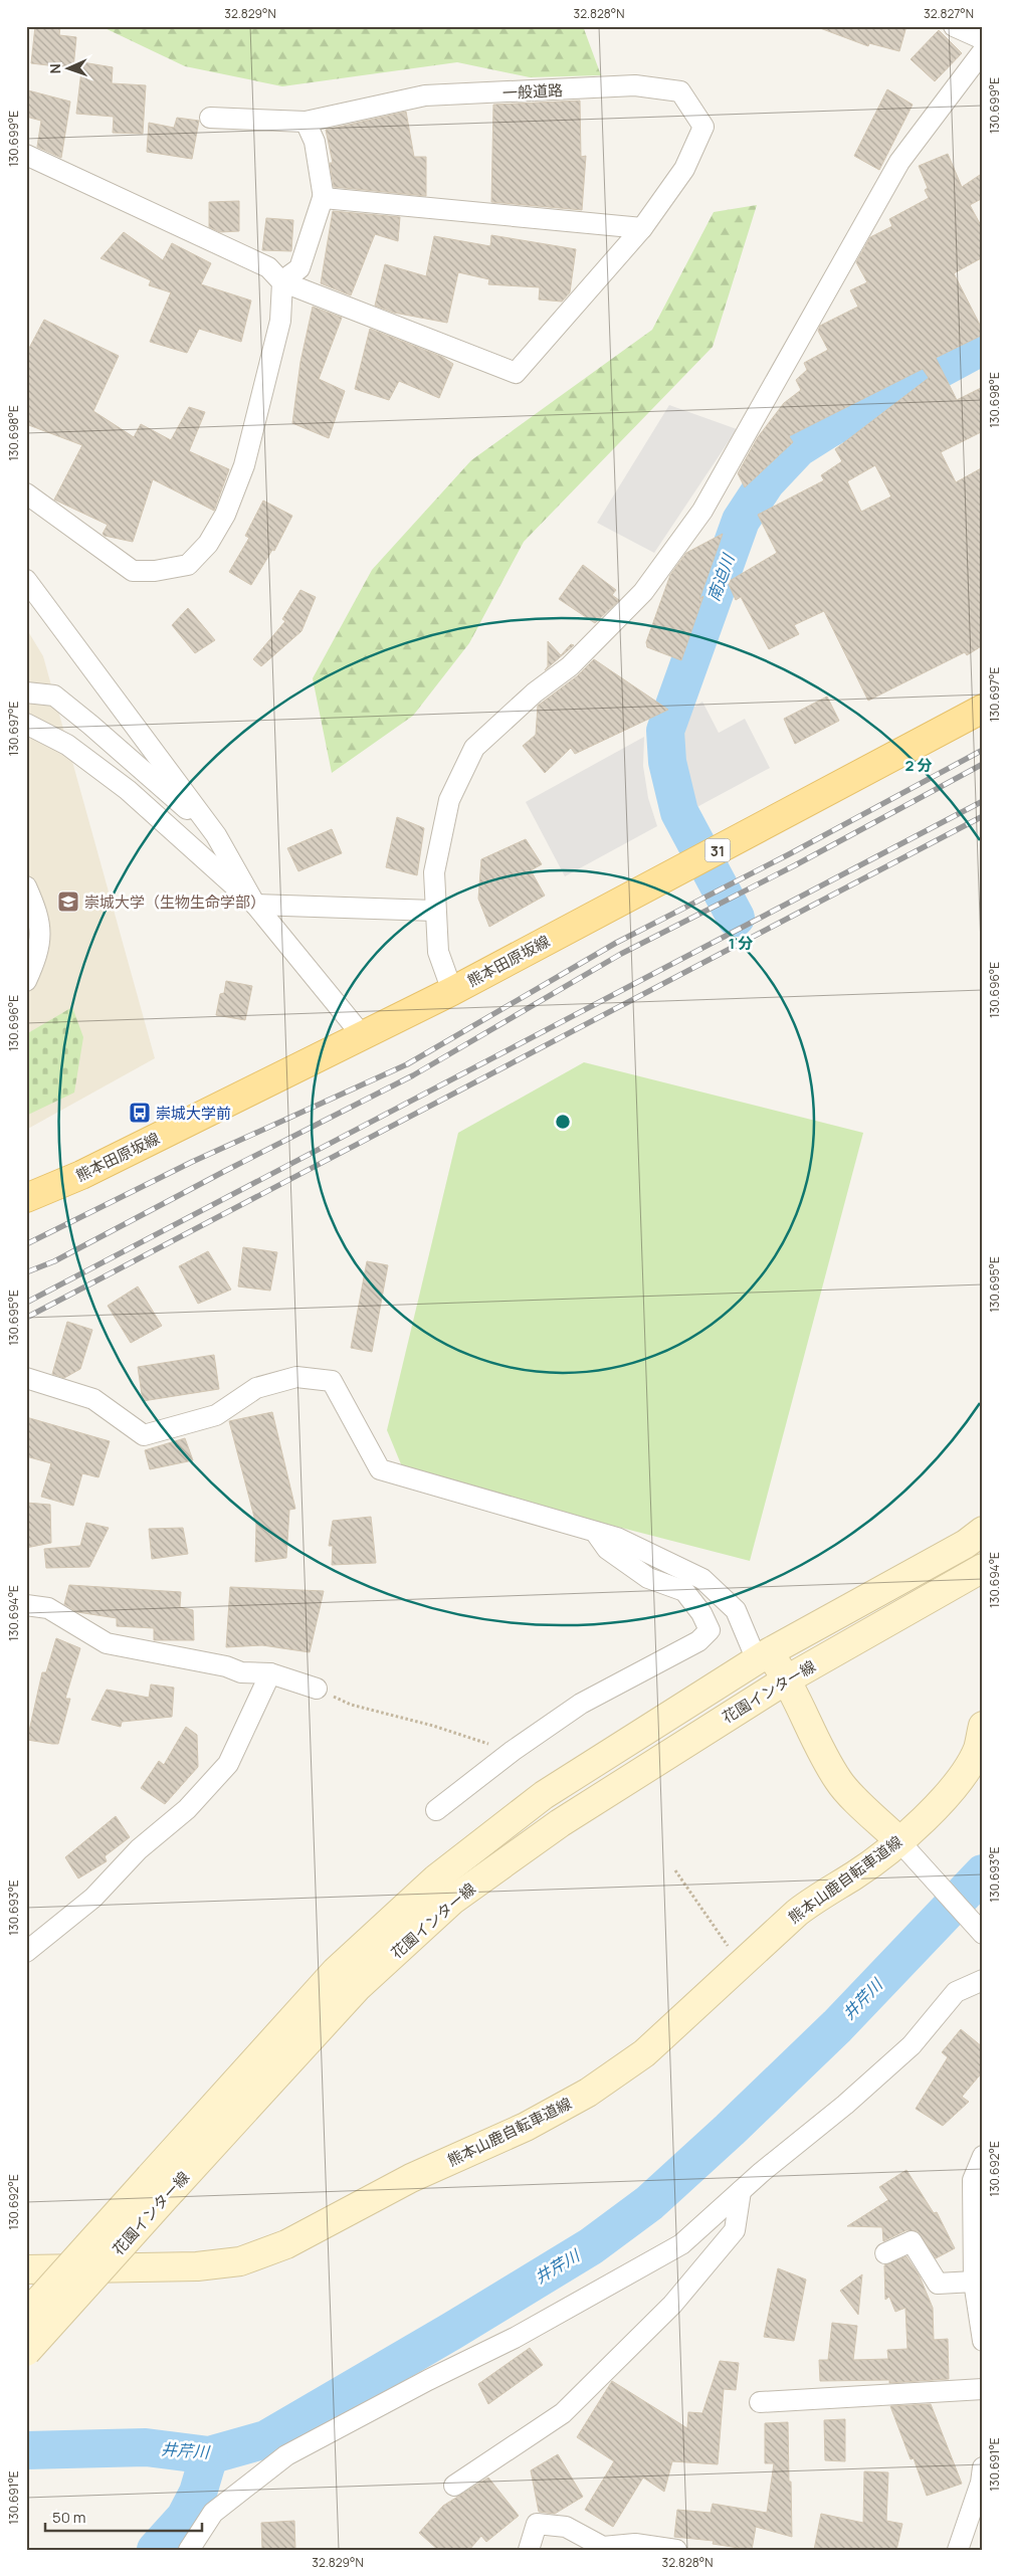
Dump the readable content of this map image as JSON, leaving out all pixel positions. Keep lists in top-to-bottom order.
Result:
{
  "streets": {
    "main road": [
      "31",
      "熊本田原坂線",
      "花園インター線",
      "熊本山鹿自転車道線"
    ],
    "street": ["一般道路"]
  },
  "water": ["南迫川", "井芹川"],
  "places": {
    "school or university": ["崇城大学（生物生命学部）"],
    "bus stop": ["崇城大学前"]
  },
  "scale_bar": "50 m",
  "north": "left",
  "coordinates": [
    "32.829°N",
    "32.828°N",
    "32.827°N",
    "130.699°E",
    "130.698°E",
    "130.697°E",
    "130.696°E",
    "130.695°E",
    "130.694°E",
    "130.693°E",
    "130.692°E",
    "130.691°E"
  ],
  "rings": ["2 分", "1 分"]
}
